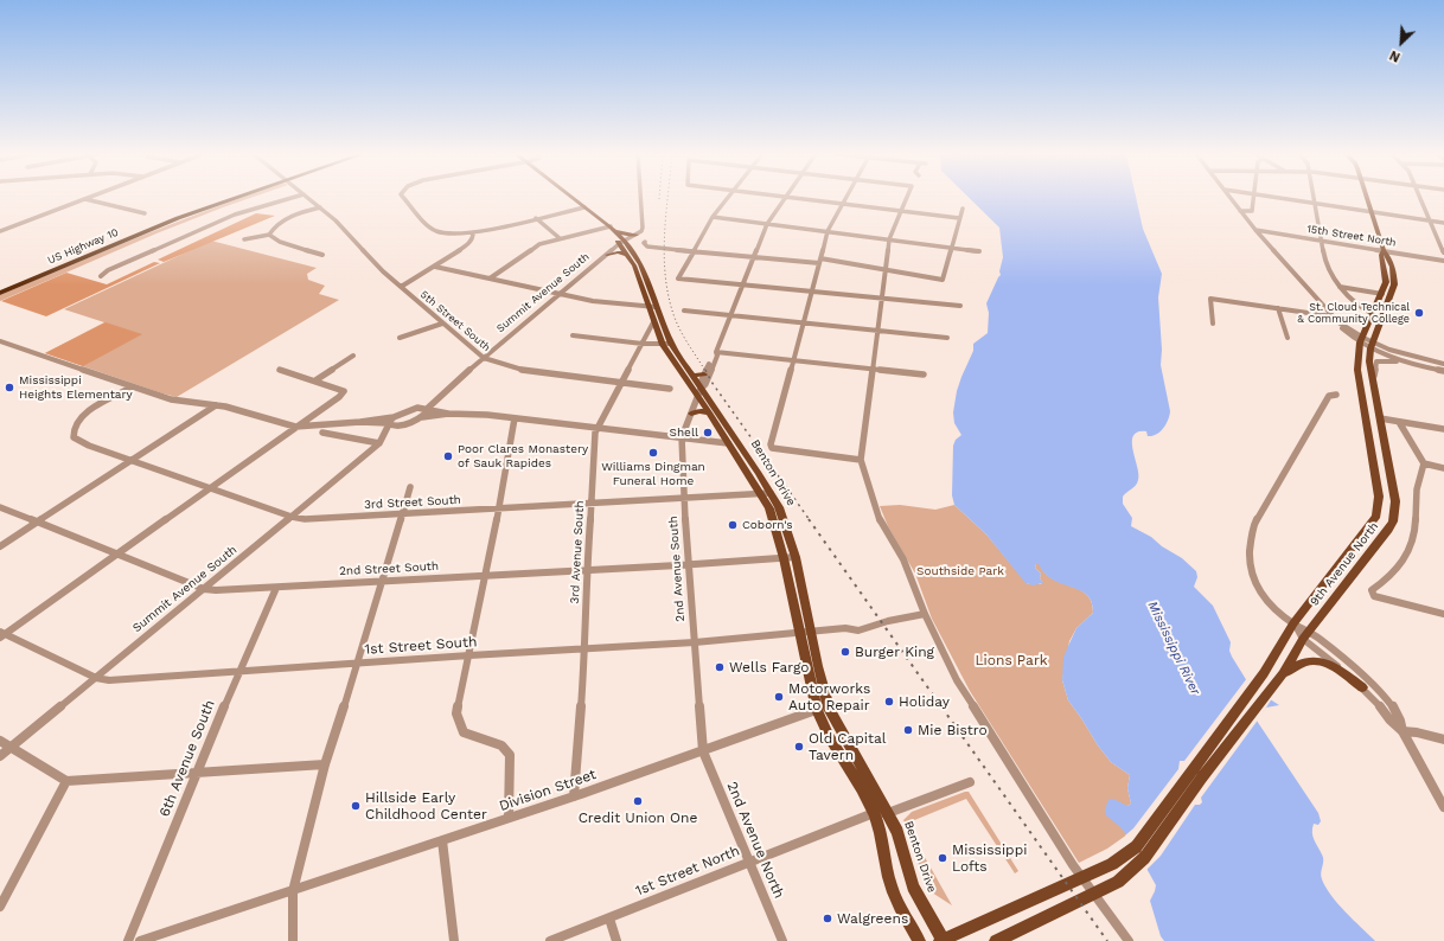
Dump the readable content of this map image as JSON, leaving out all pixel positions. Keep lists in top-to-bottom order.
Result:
{
  "streets": {
    "highway": ["US Highway 10"],
    "main road": ["Benton Drive", "9th Avenue North"],
    "street": [
      "15th Street North",
      "Summit Avenue South",
      "5th Street South",
      "3rd Street South",
      "3rd Avenue South",
      "2nd Street South",
      "2nd Avenue South",
      "1st Street South",
      "6th Avenue South",
      "Division Street",
      "2nd Avenue North",
      "1st Street North"
    ]
  },
  "crossings": [
    ["15th Street North", "9th Avenue North"],
    ["Summit Avenue South", "5th Street South"],
    ["Summit Avenue South", "Benton Drive"],
    ["Summit Avenue South", "3rd Street South"],
    ["Summit Avenue South", "2nd Street South"],
    ["Summit Avenue South", "1st Street South"],
    ["5th Street South", "3rd Avenue South"],
    ["Benton Drive", "3rd Street South"],
    ["Benton Drive", "3rd Avenue South"],
    ["Benton Drive", "9th Avenue North"],
    ["Benton Drive", "2nd Street South"],
    ["Benton Drive", "2nd Avenue South"],
    ["Benton Drive", "1st Street South"],
    ["Benton Drive", "Division Street"],
    ["Benton Drive", "1st Street North"],
    ["3rd Street South", "3rd Avenue South"],
    ["3rd Street South", "2nd Avenue South"],
    ["3rd Avenue South", "2nd Street South"],
    ["3rd Avenue South", "1st Street South"],
    ["3rd Avenue South", "Division Street"],
    ["2nd Street South", "2nd Avenue South"],
    ["2nd Street South", "6th Avenue South"],
    ["2nd Avenue South", "1st Street South"],
    ["2nd Avenue South", "Division Street"],
    ["2nd Avenue South", "2nd Avenue North"],
    ["1st Street South", "6th Avenue South"],
    ["Division Street", "2nd Avenue North"],
    ["2nd Avenue North", "1st Street North"]
  ],
  "water": ["Mississippi River"],
  "parks": ["Southside Park", "Lions Park"],
  "places": [
    "St. Cloud Technical & Community College",
    "Mississippi Heights Elementary",
    "Shell",
    "Williams Dingman Funeral Home",
    "Poor Clares Monastery of Sauk Rapides",
    "Coborn's",
    "Burger King",
    "Wells Fargo",
    "Motorworks Auto Repair",
    "Holiday",
    "Mie Bistro",
    "Old Capital Tavern",
    "Credit Union One",
    "Hillside Early Childhood Center",
    "Mississippi Lofts",
    "Walgreens"
  ],
  "north": "bottom left"
}
